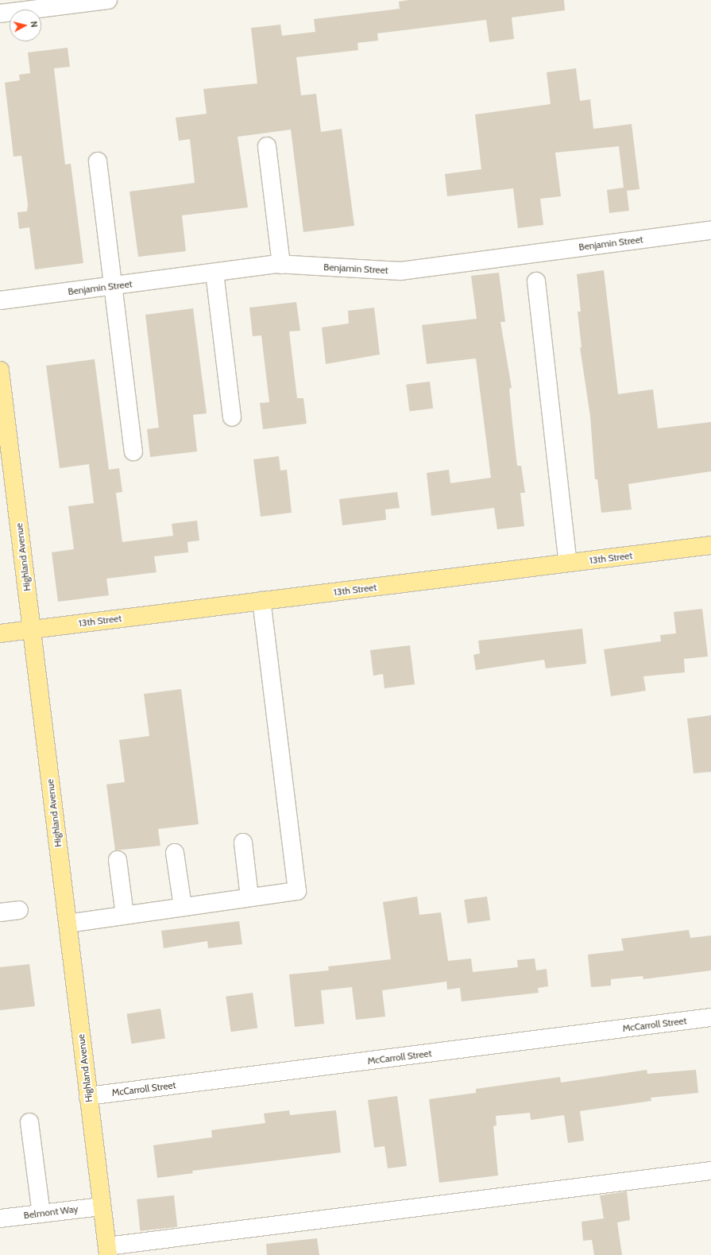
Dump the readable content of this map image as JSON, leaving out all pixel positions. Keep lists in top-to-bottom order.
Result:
{
  "streets": {
    "main road": ["Highland Avenue", "13th Street"],
    "street": ["Benjamin Street", "McCarroll Street", "Belmont Way"]
  },
  "crossings": [
    ["Highland Avenue", "13th Street"],
    ["Highland Avenue", "McCarroll Street"],
    ["Highland Avenue", "Belmont Way"]
  ],
  "north": "right"
}
